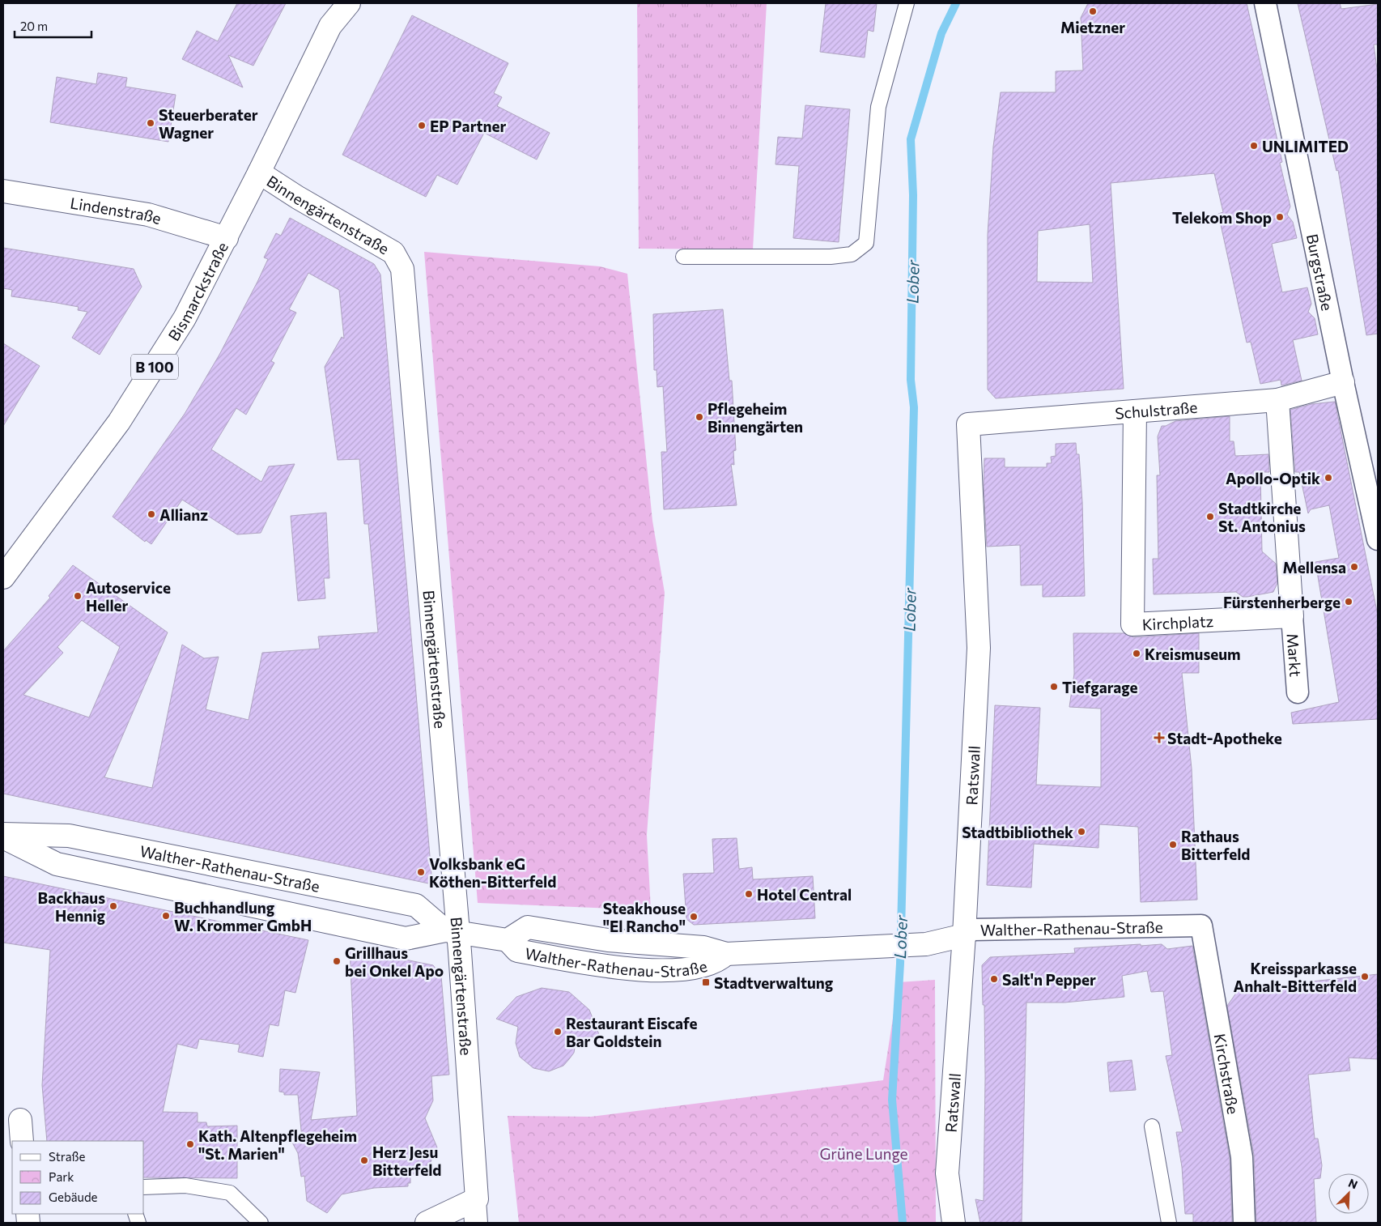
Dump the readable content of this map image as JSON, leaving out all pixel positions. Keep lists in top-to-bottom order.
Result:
{
  "streets": {
    "street": [
      "Lindenstraße",
      "Binnengärtenstraße",
      "Burgstraße",
      "Bismarckstraße",
      "B 100",
      "Schulstraße",
      "Kirchplatz",
      "Markt",
      "Ratswall",
      "Walther-Rathenau-Straße",
      "Kirchstraße"
    ]
  },
  "crossings": [
    ["Lindenstraße", "Bismarckstraße"],
    ["Binnengärtenstraße", "Bismarckstraße"],
    ["Binnengärtenstraße", "Walther-Rathenau-Straße"],
    ["Burgstraße", "Schulstraße"],
    ["Schulstraße", "Kirchplatz"],
    ["Schulstraße", "Ratswall"],
    ["Kirchplatz", "Markt"],
    ["Ratswall", "Walther-Rathenau-Straße"],
    ["Walther-Rathenau-Straße", "Kirchstraße"]
  ],
  "water": ["Lober"],
  "parks": ["Grüne Lunge"],
  "places": {
    "other": [
      "Mietzner",
      "Steuerberater Wagner",
      "EP Partner",
      "UNLIMITED",
      "Telekom Shop",
      "Pflegeheim Binnengärten",
      "Apollo-Optik",
      "Allianz",
      "Stadtkirche St. Antonius",
      "Mellensa",
      "Autoservice Heller",
      "Fürstenherberge",
      "Kreismuseum",
      "Tiefgarage",
      "Stadtbibliothek",
      "Rathaus Bitterfeld",
      "Volksbank eG Köthen-Bitterfeld",
      "Hotel Central",
      "Backhaus Hennig",
      "Buchhandlung W. Krommer GmbH",
      "Steakhouse \"El Rancho\"",
      "Grillhaus bei Onkel Apo",
      "Kreissparkasse Anhalt-Bitterfeld",
      "Salt'n Pepper",
      "Restaurant Eiscafe Bar Goldstein",
      "Kath. Altenpflegeheim \"St. Marien\"",
      "Herz Jesu Bitterfeld"
    ],
    "health": ["Stadt-Apotheke"],
    "transit": ["Stadtverwaltung"]
  },
  "legend": ["Straße", "Park", "Gebäude"],
  "scale_bar": "20 m",
  "north": "top right"
}
